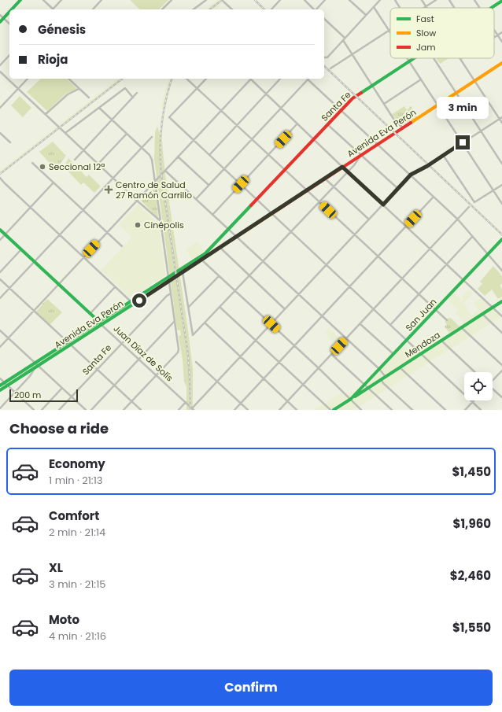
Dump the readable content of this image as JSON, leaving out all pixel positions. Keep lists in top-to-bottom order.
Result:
{
  "streets": {
    "main road": [
      "Santa Fe",
      "Avenida Eva Perón",
      "San Juan",
      "Mendoza",
      "Juan Díaz de Solís"
    ]
  },
  "crossings": [
    ["Santa Fe", "Avenida Eva Perón"],
    ["Santa Fe", "Juan Díaz de Solís"],
    ["Avenida Eva Perón", "Juan Díaz de Solís"],
    ["San Juan", "Mendoza"]
  ],
  "places": {
    "other": ["Seccional 12ª", "Cinépolis"],
    "health": ["Centro de Salud 27 Ramón Carrillo"]
  },
  "legend": ["Fast", "Slow", "Jam"],
  "scale_bar": "200 m",
  "page": {
    "banner": ["Génesis", "Rioja"],
    "bubble": "3 min",
    "scale": "200 m",
    "heading": "Choose a ride",
    "list": [
      {
        "name": "Economy",
        "note": "1 min · 21:13",
        "value": "$1,450"
      },
      {
        "name": "Comfort",
        "note": "2 min · 21:14",
        "value": "$1,960"
      },
      {
        "name": "XL",
        "note": "3 min · 21:15",
        "value": "$2,460"
      },
      {
        "name": "Moto",
        "note": "4 min · 21:16",
        "value": "$1,550"
      }
    ],
    "buttons": "Confirm"
  }
}
